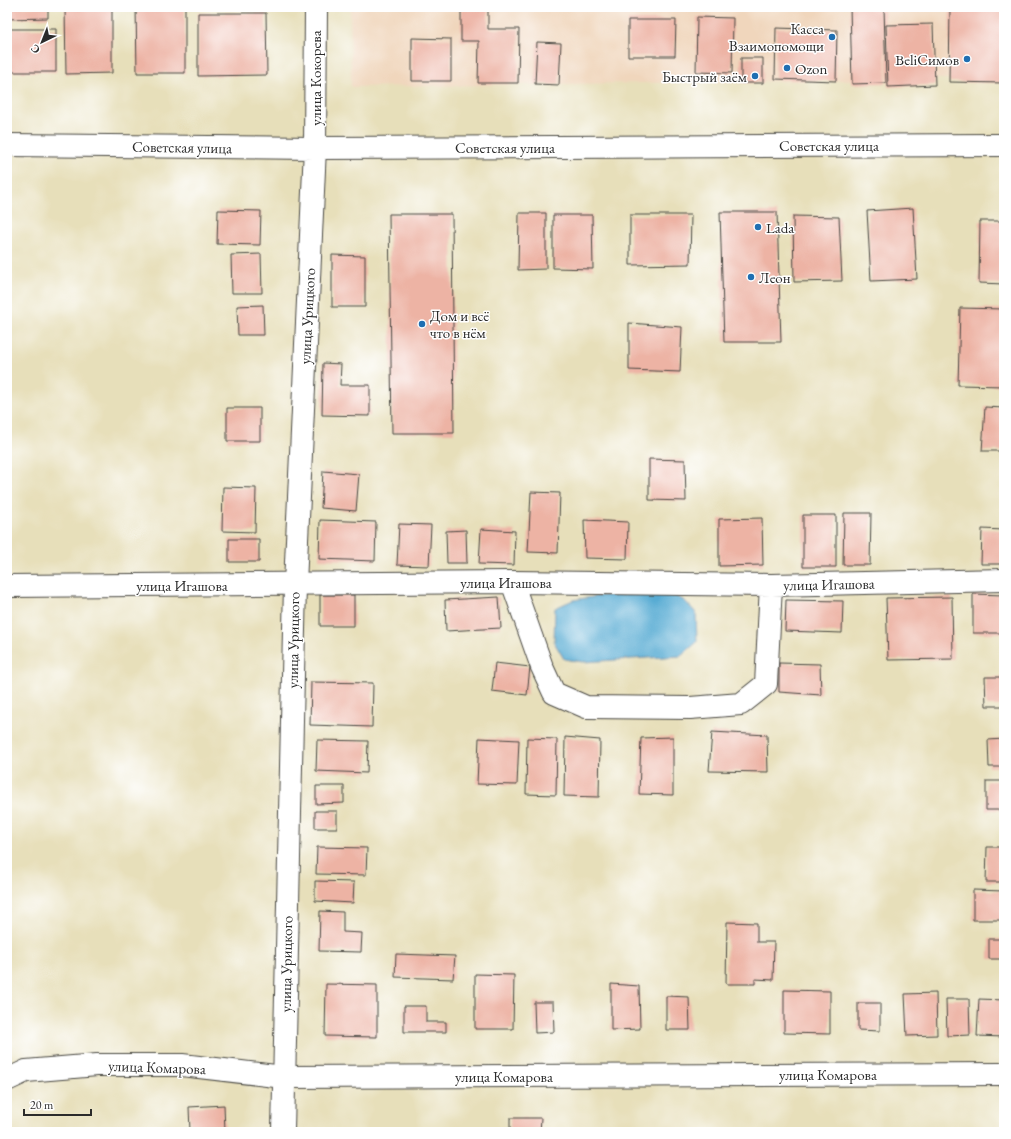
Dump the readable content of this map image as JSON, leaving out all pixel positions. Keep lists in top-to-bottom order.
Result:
{
  "streets": {
    "street": [
      "улица Кокорева",
      "Советская улица",
      "улица Урицкого",
      "улица Игашова",
      "улица Комарова"
    ]
  },
  "crossings": [
    ["улица Кокорева", "Советская улица"],
    ["улица Кокорева", "улица Урицкого"],
    ["Советская улица", "улица Урицкого"],
    ["улица Урицкого", "улица Игашова"],
    ["улица Урицкого", "улица Комарова"]
  ],
  "places": [
    "Касса Взаимопомощи",
    "BeliСимов",
    "Ozon",
    "Быстрый заём",
    "Lada",
    "Леон",
    "Дом и всё что в нём"
  ],
  "scale_bar": "20 m",
  "north": "bottom left"
}
